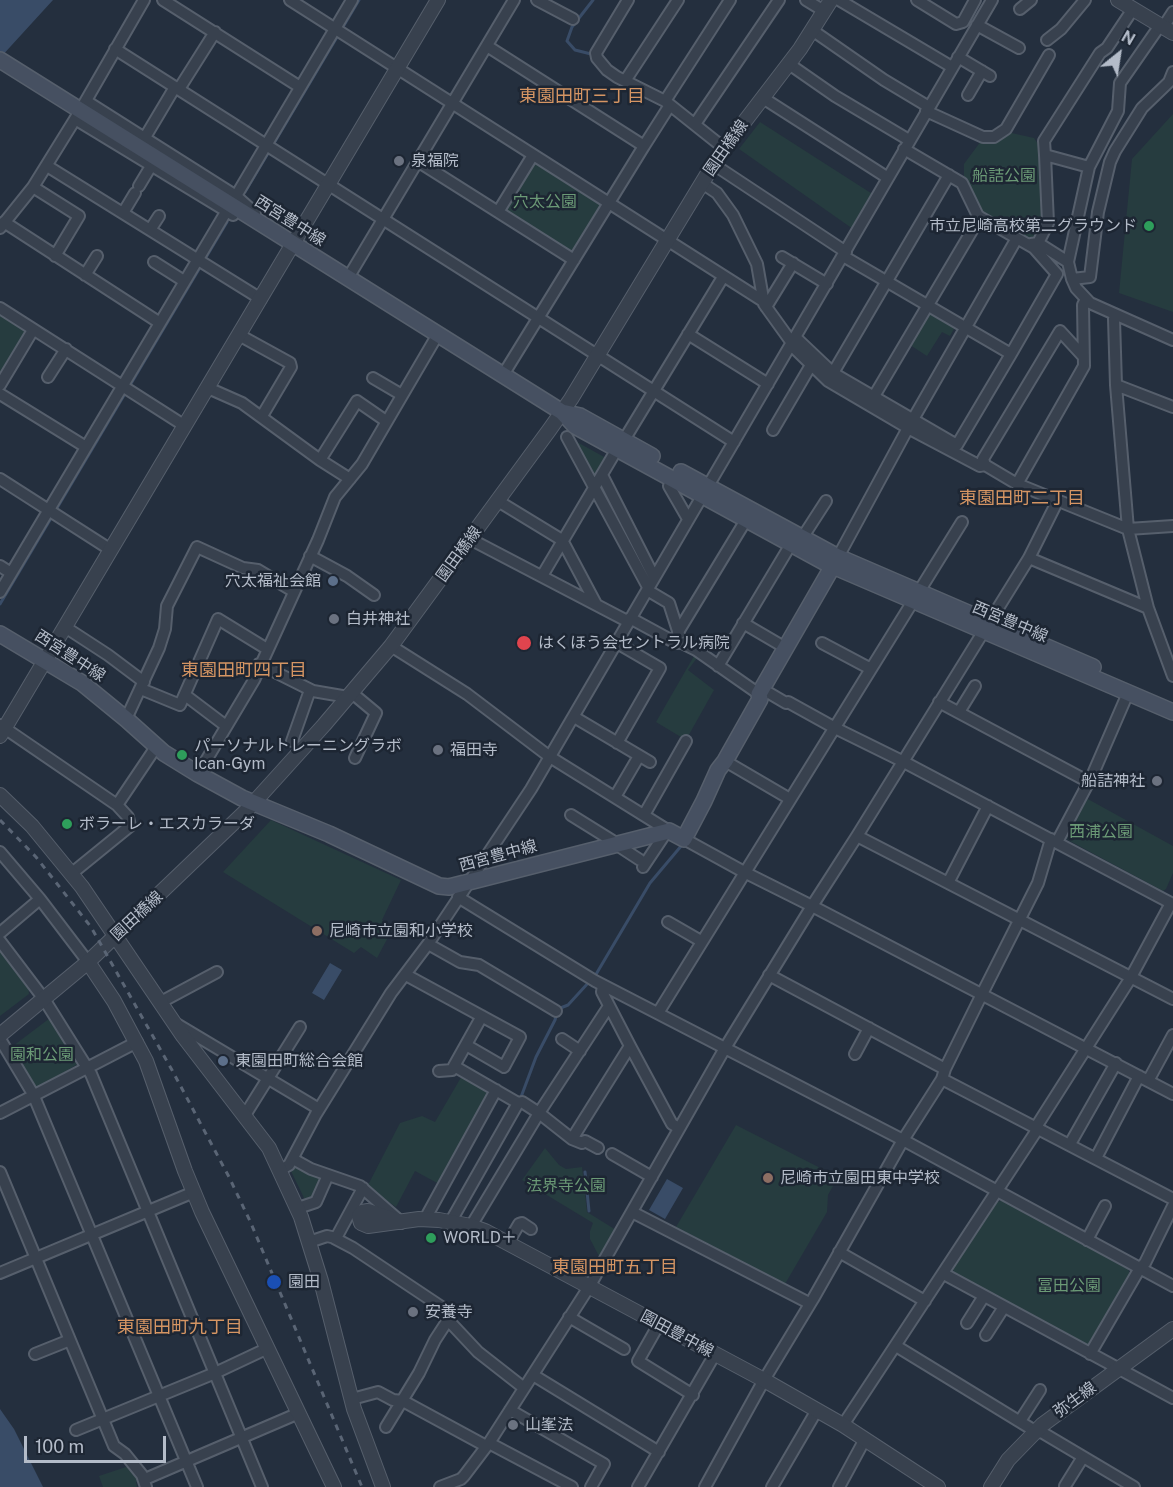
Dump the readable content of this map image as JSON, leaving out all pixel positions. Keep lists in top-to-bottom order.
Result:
{
  "streets": {
    "main road": ["西宮豊中線"],
    "street": ["園田橋線", "園田豊中線", "弥生線"]
  },
  "crossings": [
    ["園田橋線", "西宮豊中線"]
  ],
  "districts": [
    "東園田町三丁目",
    "東園田町二丁目",
    "東園田町四丁目",
    "東園田町五丁目",
    "東園田町九丁目"
  ],
  "parks": [
    "船詰公園",
    "穴太公園",
    "西浦公園",
    "園和公園",
    "法界寺公園",
    "冨田公園"
  ],
  "places": [
    "泉福院",
    "市立尼崎高校第二グラウンド",
    "穴太福祉会館",
    "白井神社",
    "はくほう会セントラル病院",
    "福田寺",
    "パーソナルトレーニングラボ Ican-Gym",
    "船詰神社",
    "ボラーレ・エスカラーダ",
    "尼崎市立園和小学校",
    "東園田町総合会館",
    "尼崎市立園田東中学校",
    "WORLD＋",
    "園田",
    "安養寺",
    "山峯法"
  ],
  "scale_bar": "100 m",
  "north": "top right"
}
